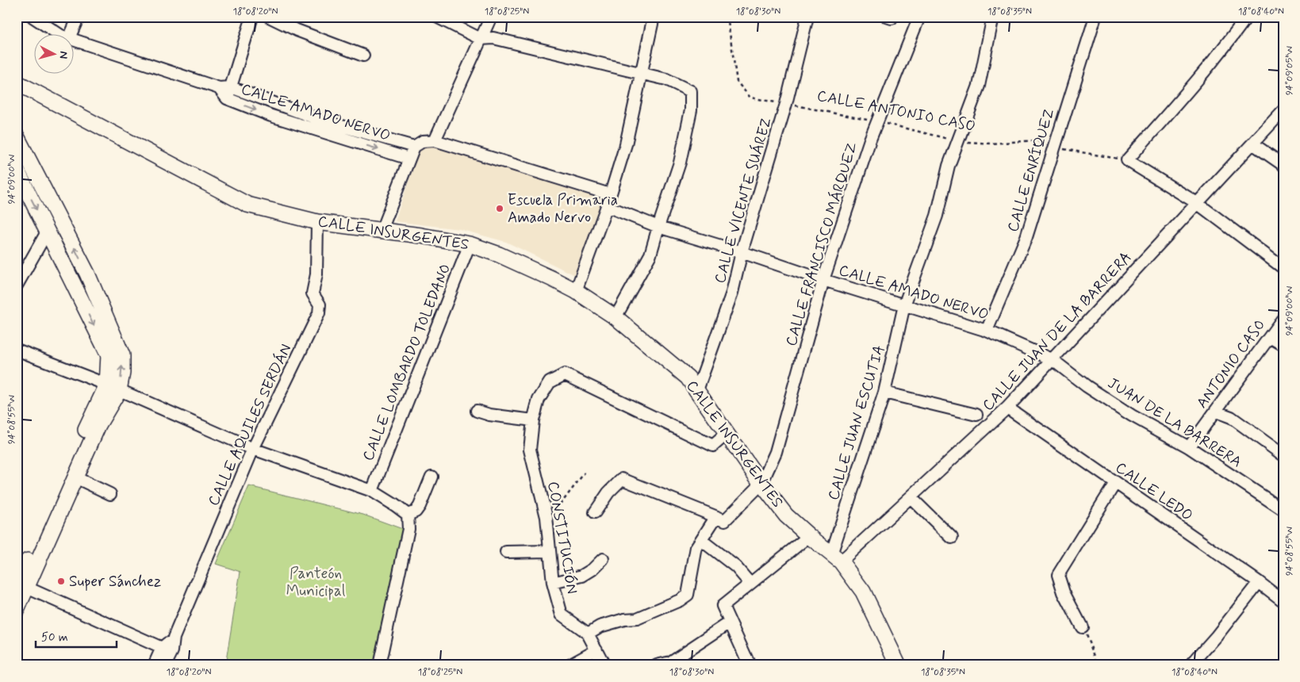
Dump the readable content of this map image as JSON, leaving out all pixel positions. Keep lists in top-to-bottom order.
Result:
{
  "streets": {
    "main road": ["CALLE INSURGENTES"],
    "street": [
      "CALLE AMADO NERVO",
      "CALLE ENRÍQUEZ",
      "CALLE VICENTE SUÁREZ",
      "CALLE FRANCISCO MÁRQUEZ",
      "CALLE JUAN DE LA BARRERA",
      "CALLE LOMBARDO TOLEDANO",
      "ANTONIO CASO",
      "CALLE JUAN ESCUTIA",
      "JUAN DE LA BARRERA",
      "CALLE AQUILES SERDÁN",
      "CALLE LEDO",
      "CONSTITUCIÓN"
    ],
    "path": ["CALLE ANTONIO CASO"]
  },
  "crossings": [
    ["CALLE ANTONIO CASO", "CALLE ENRÍQUEZ"],
    ["CALLE ANTONIO CASO", "CALLE VICENTE SUÁREZ"],
    ["CALLE ANTONIO CASO", "CALLE FRANCISCO MÁRQUEZ"],
    ["CALLE ANTONIO CASO", "CALLE JUAN ESCUTIA"],
    ["CALLE AMADO NERVO", "CALLE ENRÍQUEZ"],
    ["CALLE AMADO NERVO", "CALLE VICENTE SUÁREZ"],
    ["CALLE AMADO NERVO", "CALLE FRANCISCO MÁRQUEZ"],
    ["CALLE AMADO NERVO", "CALLE JUAN DE LA BARRERA"],
    ["CALLE AMADO NERVO", "CALLE JUAN ESCUTIA"],
    ["CALLE AMADO NERVO", "JUAN DE LA BARRERA"],
    ["CALLE VICENTE SUÁREZ", "CALLE INSURGENTES"],
    ["CALLE INSURGENTES", "CALLE FRANCISCO MÁRQUEZ"],
    ["CALLE INSURGENTES", "CALLE JUAN DE LA BARRERA"],
    ["CALLE INSURGENTES", "CALLE LOMBARDO TOLEDANO"],
    ["CALLE INSURGENTES", "CALLE JUAN ESCUTIA"],
    ["CALLE INSURGENTES", "CALLE AQUILES SERDÁN"],
    ["CALLE INSURGENTES", "CONSTITUCIÓN"],
    ["CALLE JUAN DE LA BARRERA", "CALLE JUAN ESCUTIA"],
    ["CALLE JUAN DE LA BARRERA", "JUAN DE LA BARRERA"],
    ["CALLE JUAN DE LA BARRERA", "CALLE LEDO"],
    ["ANTONIO CASO", "JUAN DE LA BARRERA"]
  ],
  "parks": ["Panteón Municipal"],
  "places": ["Escuela Primaria Amado Nervo", "Super Sánchez"],
  "scale_bar": "50 m",
  "north": "right",
  "coordinates": [
    "18°08'20\"N",
    "18°08'25\"N",
    "18°08'30\"N",
    "18°08'35\"N",
    "18°08'40\"N",
    "94°09'05\"W",
    "94°09'00\"W",
    "94°08'55\"W"
  ]
}
